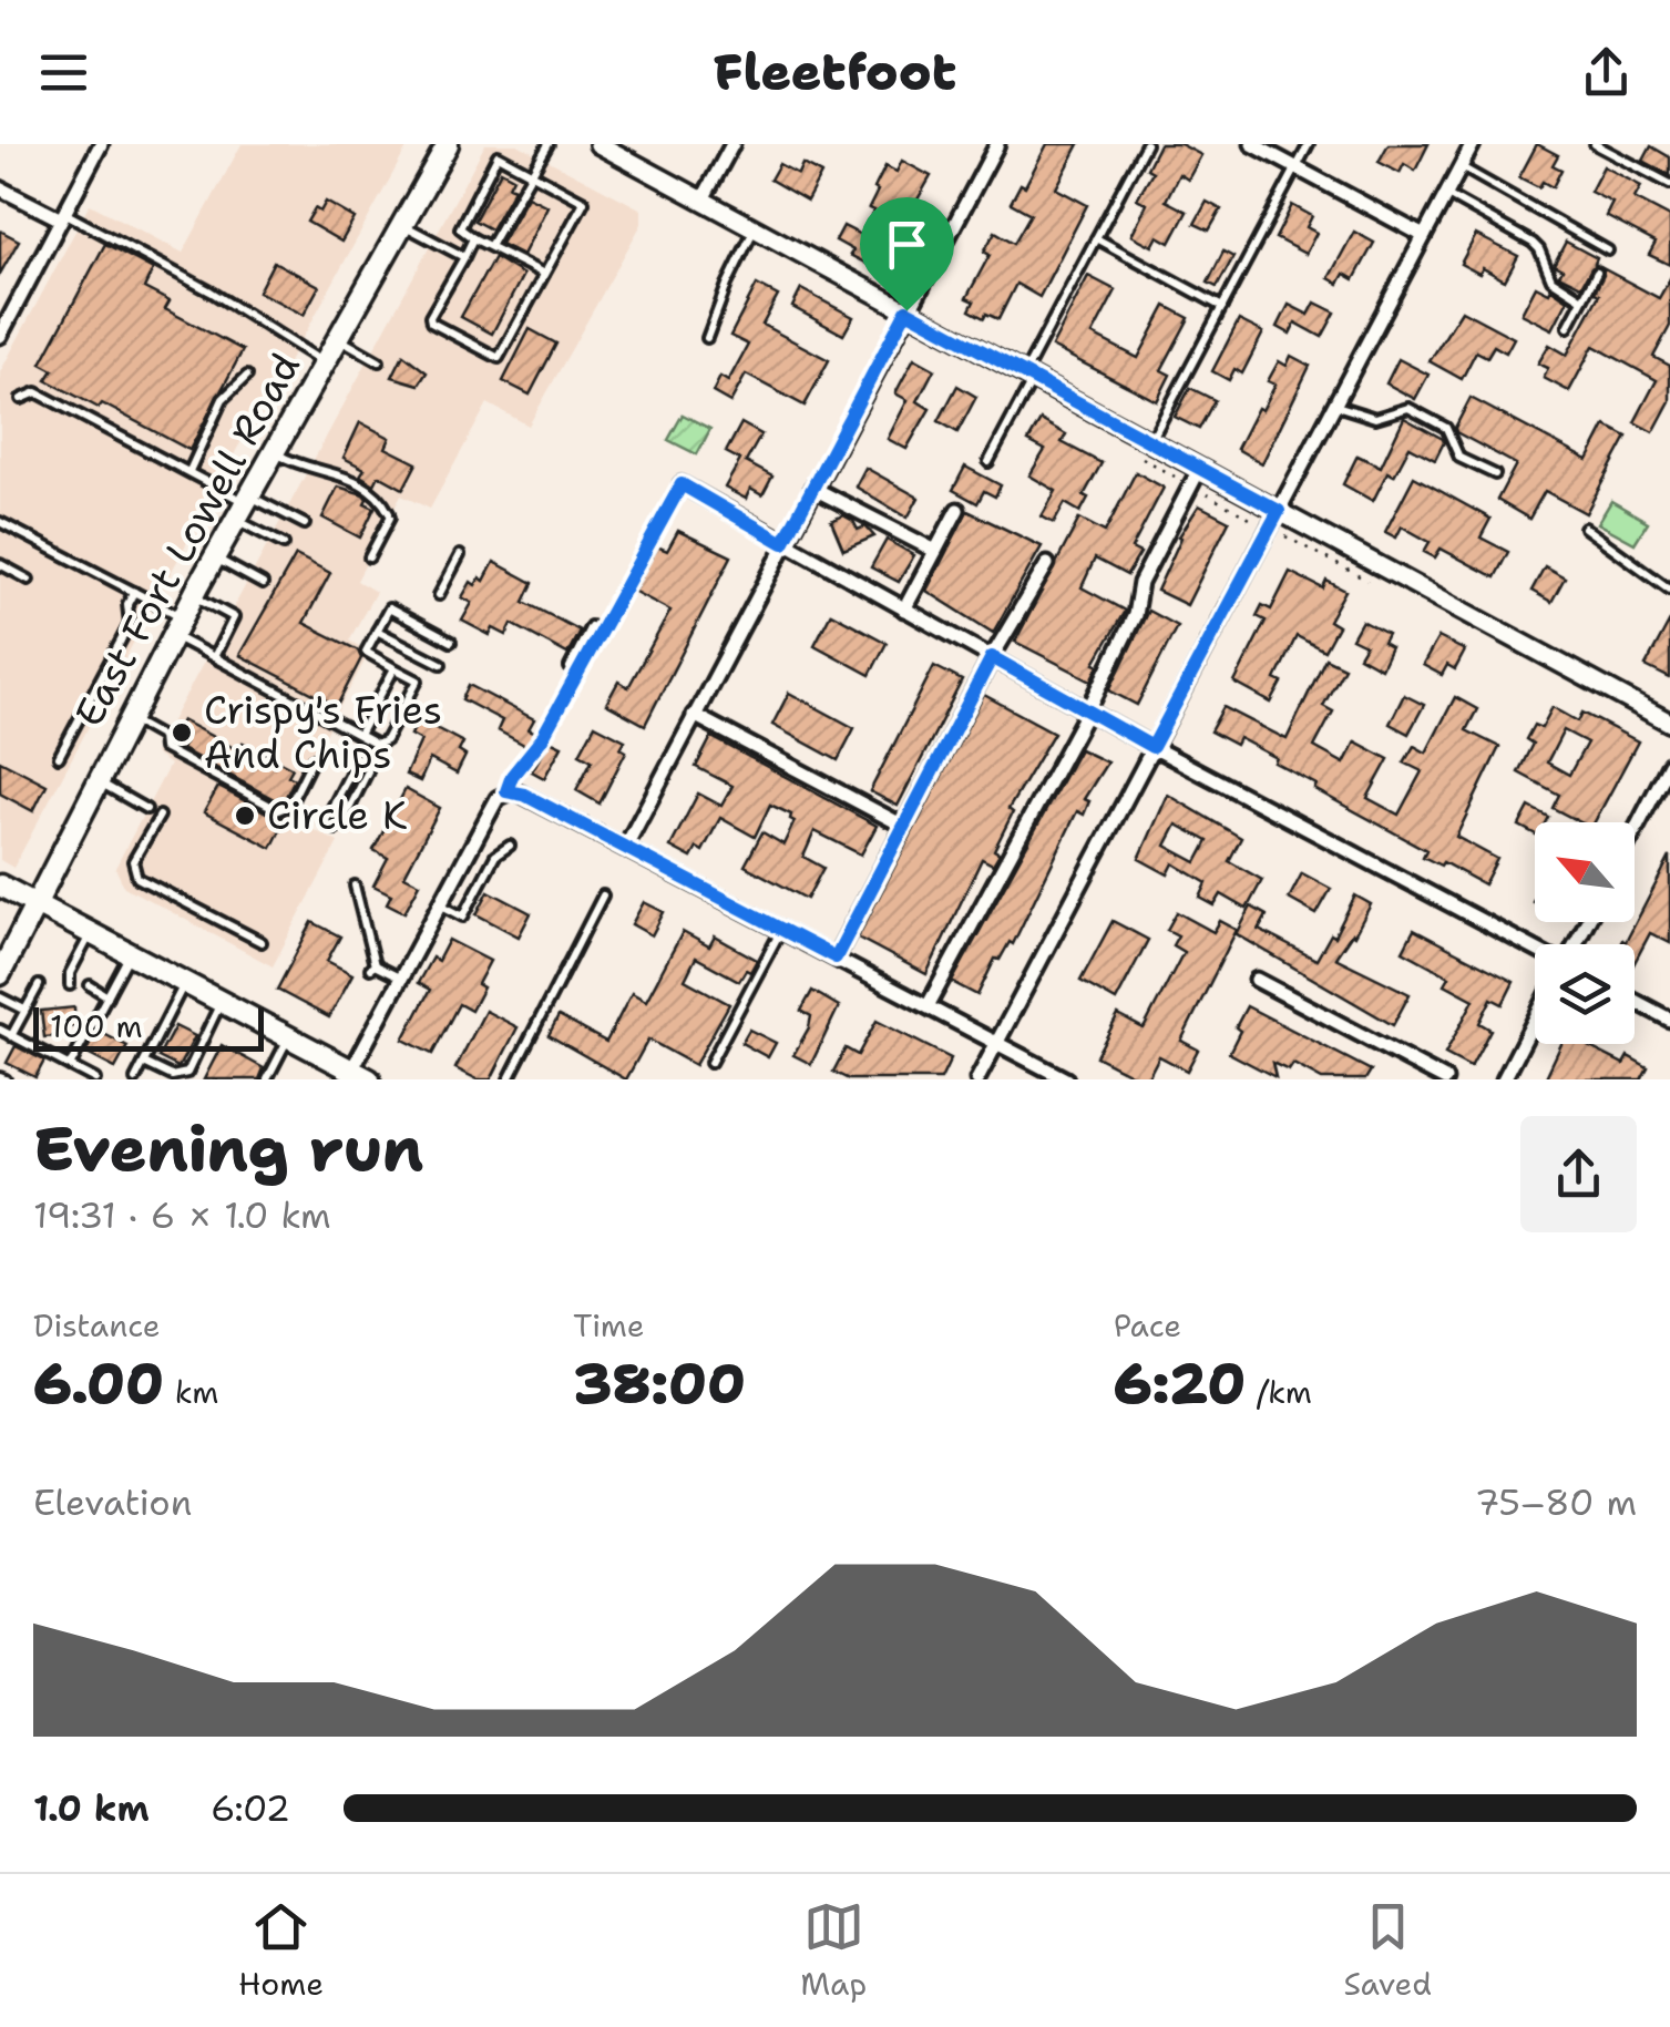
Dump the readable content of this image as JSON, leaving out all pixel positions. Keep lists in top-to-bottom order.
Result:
{
  "streets": {
    "main road": ["East Fort Lowell Road"]
  },
  "places": ["Crispy's Fries And Chips", "Circle K"],
  "scale_bar": "100 m",
  "north": "top left",
  "page": {
    "header": "Fleetfoot",
    "scale": "100 m",
    "heading": ["Evening run", "19:31 · 6 × 1.0 km"],
    "stats": [
      ["Distance", "6.00 km"],
      ["Time", "38:00"],
      ["Pace", "6:20 /km"]
    ],
    "chart": ["Elevation", "75–80 m"],
    "list": [
      {
        "name": "1.0 km",
        "note": "6:02"
      }
    ],
    "tabs": ["Home", "Map", "Saved"]
  }
}
